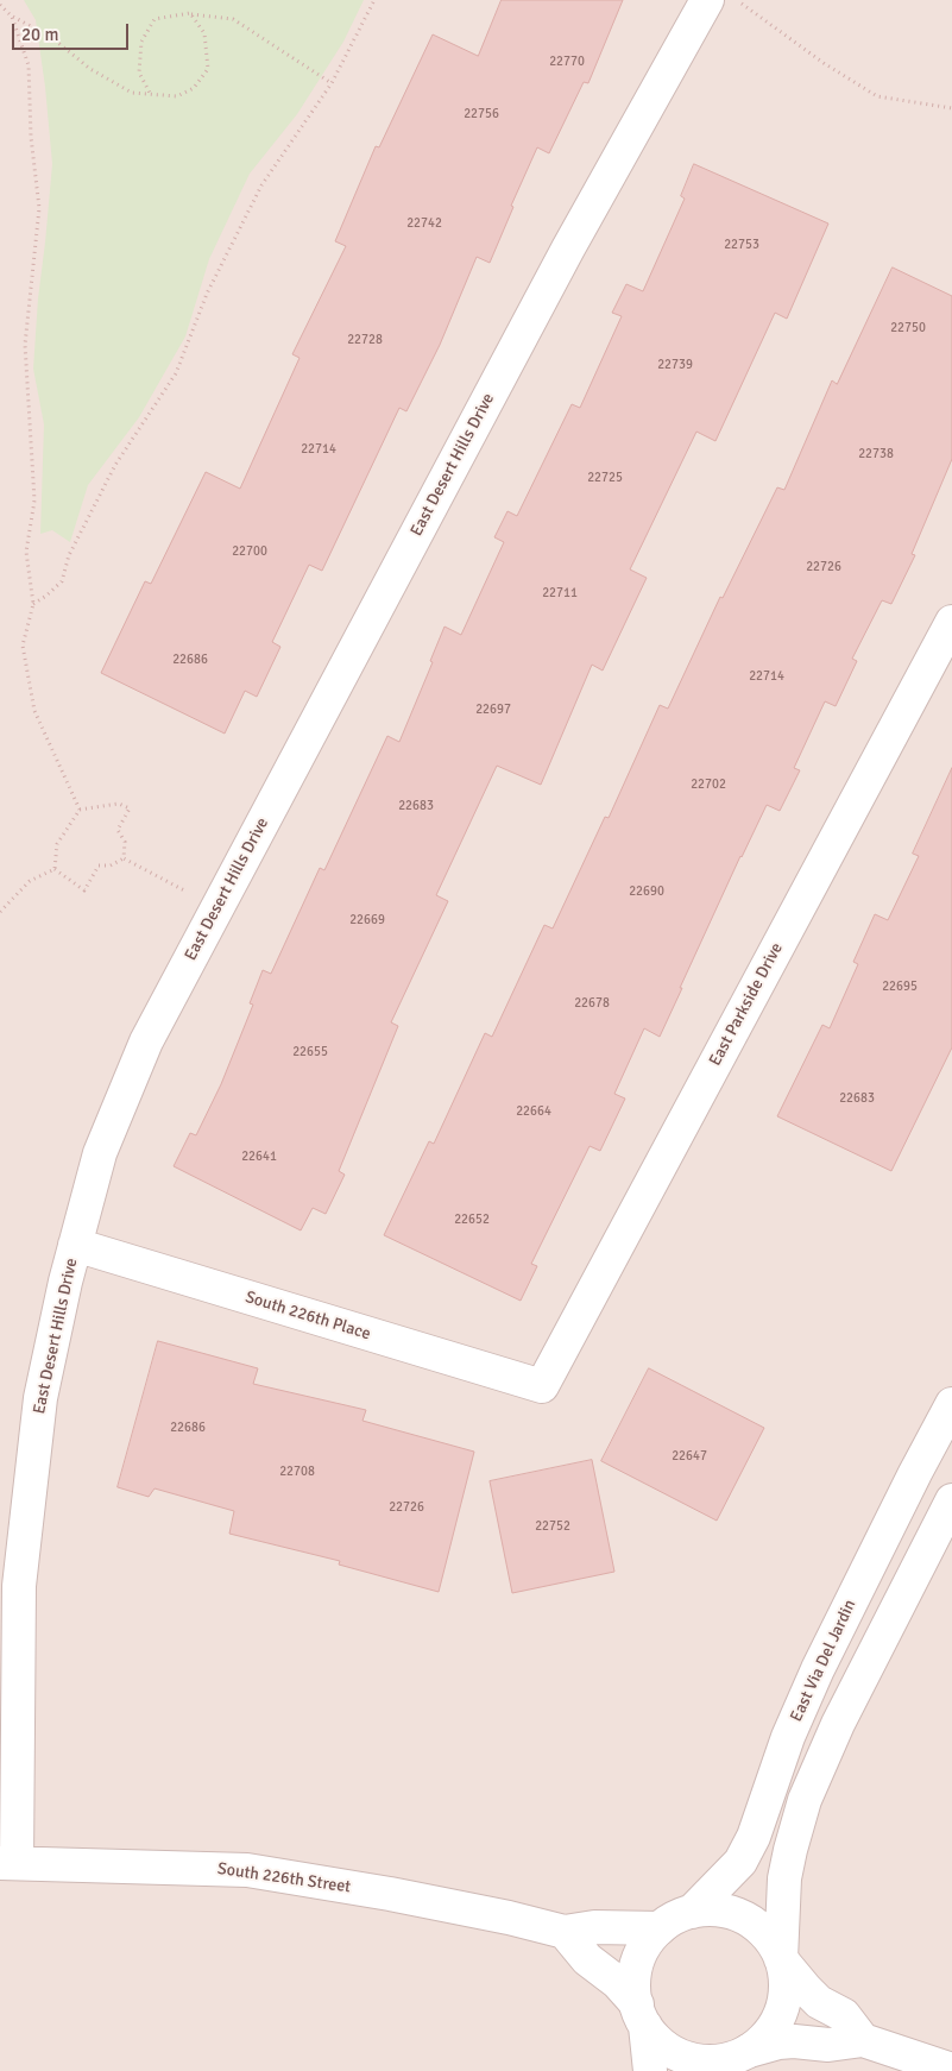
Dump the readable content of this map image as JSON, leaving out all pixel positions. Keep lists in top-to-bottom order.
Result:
{
  "streets": {
    "street": [
      "East Desert Hills Drive",
      "East Parkside Drive",
      "South 226th Place",
      "East Via Del Jardin",
      "South 226th Street"
    ]
  },
  "crossings": [
    ["East Desert Hills Drive", "South 226th Place"],
    ["East Desert Hills Drive", "South 226th Street"],
    ["East Parkside Drive", "South 226th Place"],
    ["East Via Del Jardin", "South 226th Street"]
  ],
  "house_numbers": [
    "22770",
    "22756",
    "22742",
    "22753",
    "22750",
    "22728",
    "22739",
    "22714",
    "22738",
    "22725",
    "22700",
    "22726",
    "22711",
    "22686",
    "22714",
    "22697",
    "22702",
    "22683",
    "22690",
    "22669",
    "22695",
    "22678",
    "22655",
    "22683",
    "22664",
    "22641",
    "22652",
    "22686",
    "22647",
    "22708",
    "22726",
    "22752"
  ],
  "scale_bar": "20 m"
}
